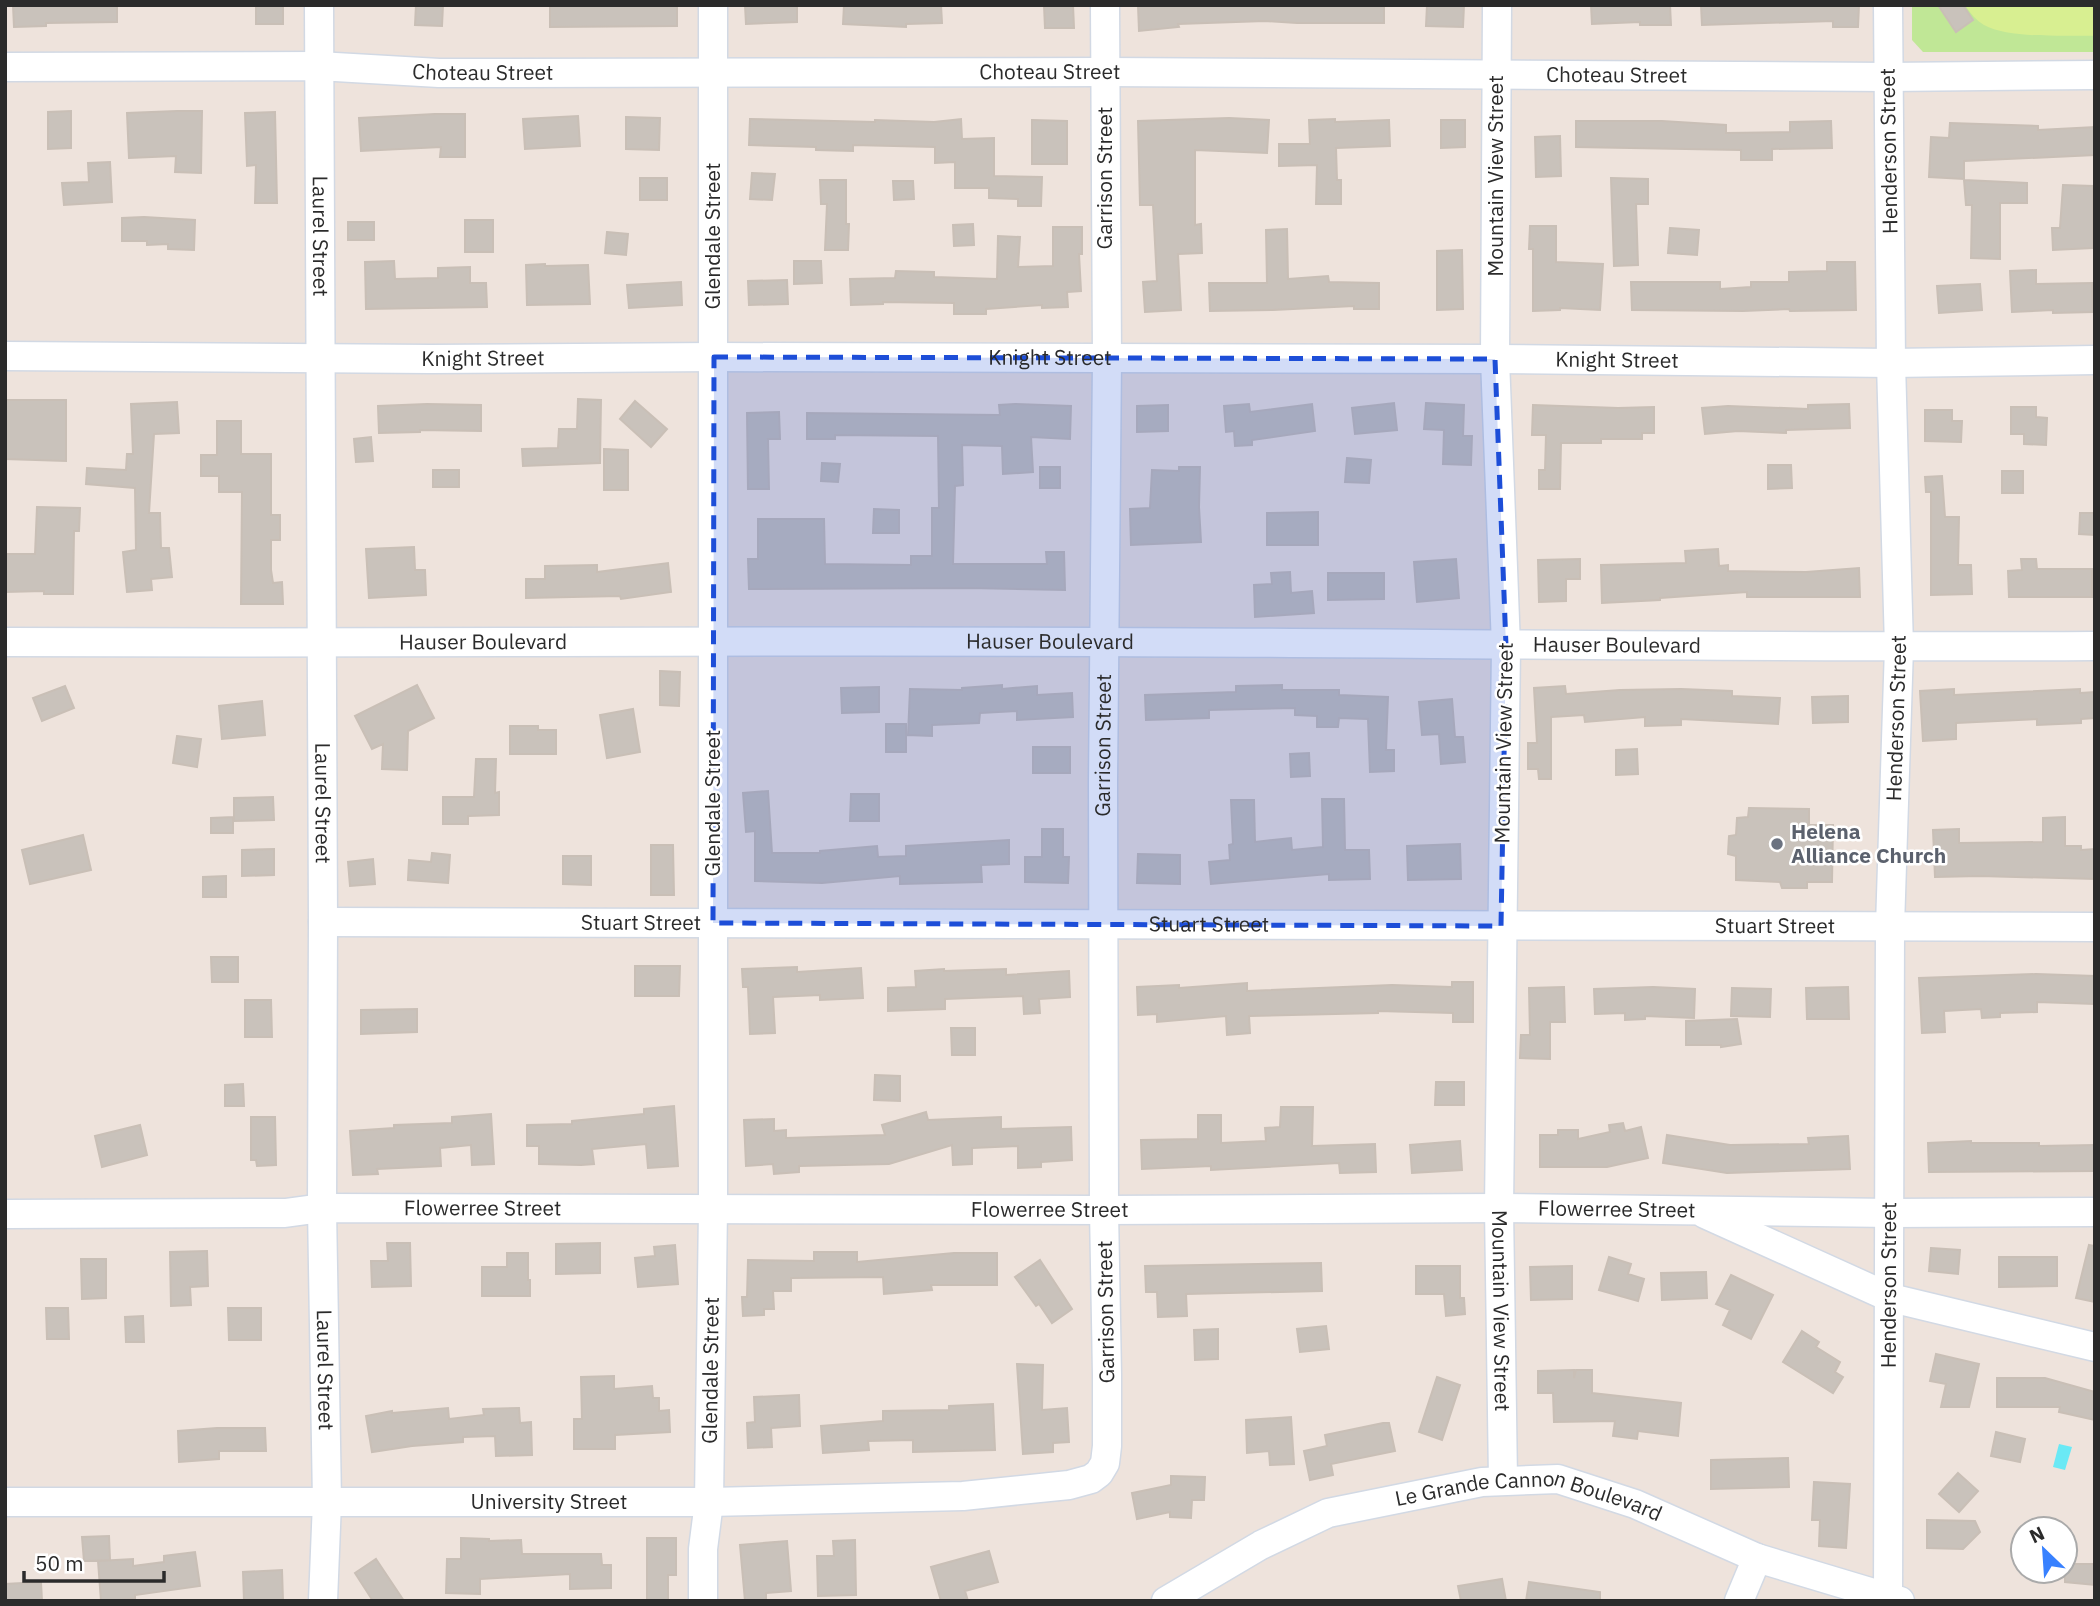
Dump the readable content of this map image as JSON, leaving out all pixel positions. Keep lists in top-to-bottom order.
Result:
{
  "streets": {
    "street": [
      "Choteau Street",
      "Henderson Street",
      "Mountain View Street",
      "Garrison Street",
      "Laurel Street",
      "Glendale Street",
      "Knight Street",
      "Hauser Boulevard",
      "Stuart Street",
      "Flowerree Street",
      "University Street",
      "Le Grande Cannon Boulevard"
    ]
  },
  "crossings": [
    ["Choteau Street", "Henderson Street"],
    ["Choteau Street", "Mountain View Street"],
    ["Choteau Street", "Garrison Street"],
    ["Choteau Street", "Laurel Street"],
    ["Choteau Street", "Glendale Street"],
    ["Henderson Street", "Knight Street"],
    ["Henderson Street", "Hauser Boulevard"],
    ["Henderson Street", "Stuart Street"],
    ["Henderson Street", "Flowerree Street"],
    ["Henderson Street", "Le Grande Cannon Boulevard"],
    ["Mountain View Street", "Knight Street"],
    ["Mountain View Street", "Hauser Boulevard"],
    ["Mountain View Street", "Stuart Street"],
    ["Mountain View Street", "Flowerree Street"],
    ["Mountain View Street", "Le Grande Cannon Boulevard"],
    ["Garrison Street", "Knight Street"],
    ["Garrison Street", "Hauser Boulevard"],
    ["Garrison Street", "Stuart Street"],
    ["Garrison Street", "Flowerree Street"],
    ["Garrison Street", "University Street"],
    ["Laurel Street", "Knight Street"],
    ["Laurel Street", "Hauser Boulevard"],
    ["Laurel Street", "Stuart Street"],
    ["Laurel Street", "Flowerree Street"],
    ["Laurel Street", "University Street"],
    ["Glendale Street", "Knight Street"],
    ["Glendale Street", "Hauser Boulevard"],
    ["Glendale Street", "Stuart Street"],
    ["Glendale Street", "Flowerree Street"],
    ["Glendale Street", "University Street"]
  ],
  "places": ["Helena Alliance Church"],
  "scale_bar": "50 m",
  "north": "top left"
}
